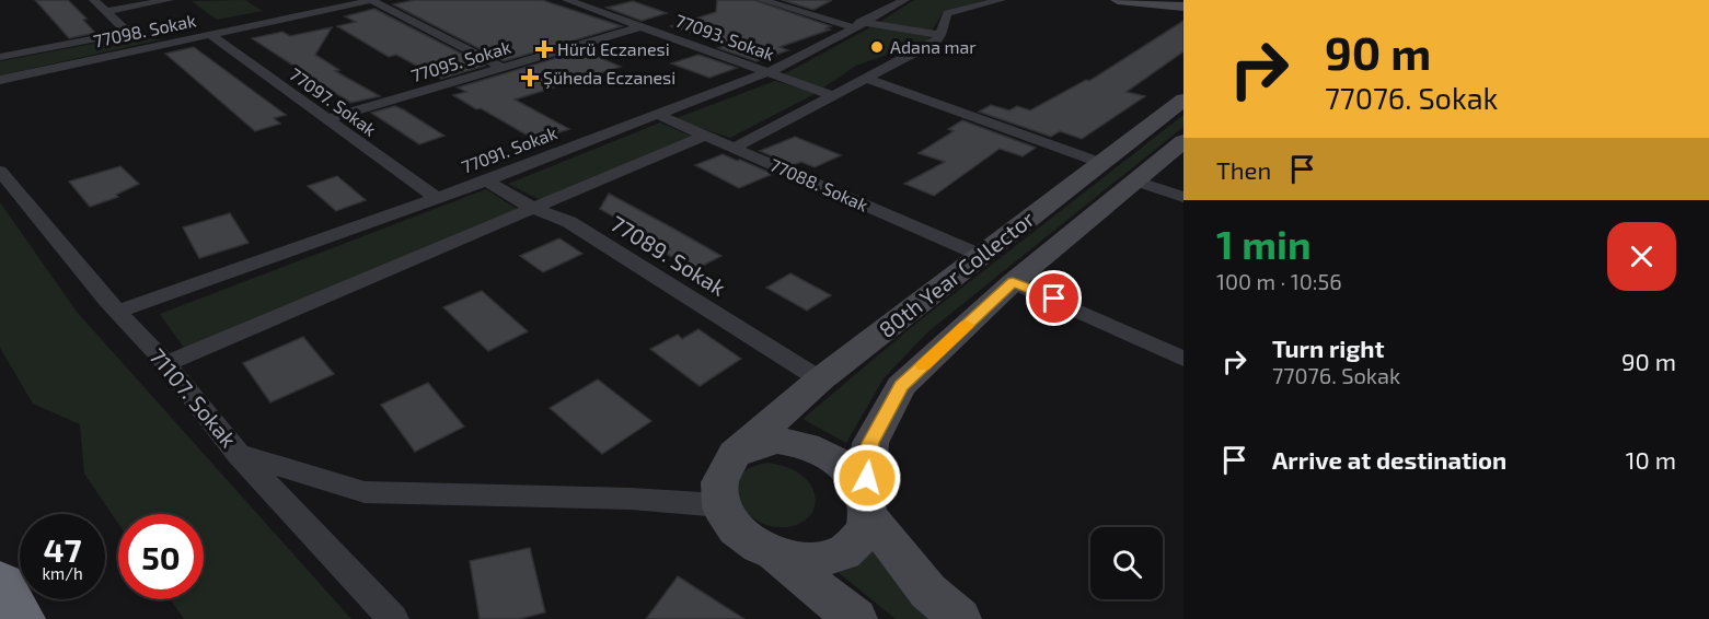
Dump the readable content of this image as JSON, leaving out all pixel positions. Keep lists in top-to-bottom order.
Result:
{
  "streets": {
    "main road": ["80th Year Collector"],
    "street": [
      "77098. Sokak",
      "77093. Sokak",
      "77095. Sokak",
      "77097. Sokak",
      "77091. Sokak",
      "77088. Sokak",
      "77089. Sokak",
      "71107. Sokak"
    ]
  },
  "crossings": [
    ["77098. Sokak", "77097. Sokak"],
    ["77093. Sokak", "77095. Sokak"],
    ["77093. Sokak", "77091. Sokak"],
    ["77095. Sokak", "77097. Sokak"],
    ["77097. Sokak", "77091. Sokak"],
    ["77091. Sokak", "77088. Sokak"],
    ["77091. Sokak", "77089. Sokak"],
    ["77091. Sokak", "71107. Sokak"],
    ["77088. Sokak", "80th Year Collector"],
    ["77089. Sokak", "80th Year Collector"]
  ],
  "places": {
    "other": ["Adana mar"],
    "health": ["Hürü Eczanesi", "Şüheda Eczanesi"]
  },
  "page": {
    "turn": ["90 m", "77076. Sokak"],
    "then": "Then",
    "heading": ["1 min", "100 m · 10:56"],
    "list": [
      {
        "name": "Turn right",
        "note": "77076. Sokak",
        "value": "90 m"
      },
      {
        "name": "Arrive at destination",
        "value": "10 m"
      }
    ],
    "speed": "47 km/h",
    "limit": "50"
  }
}
